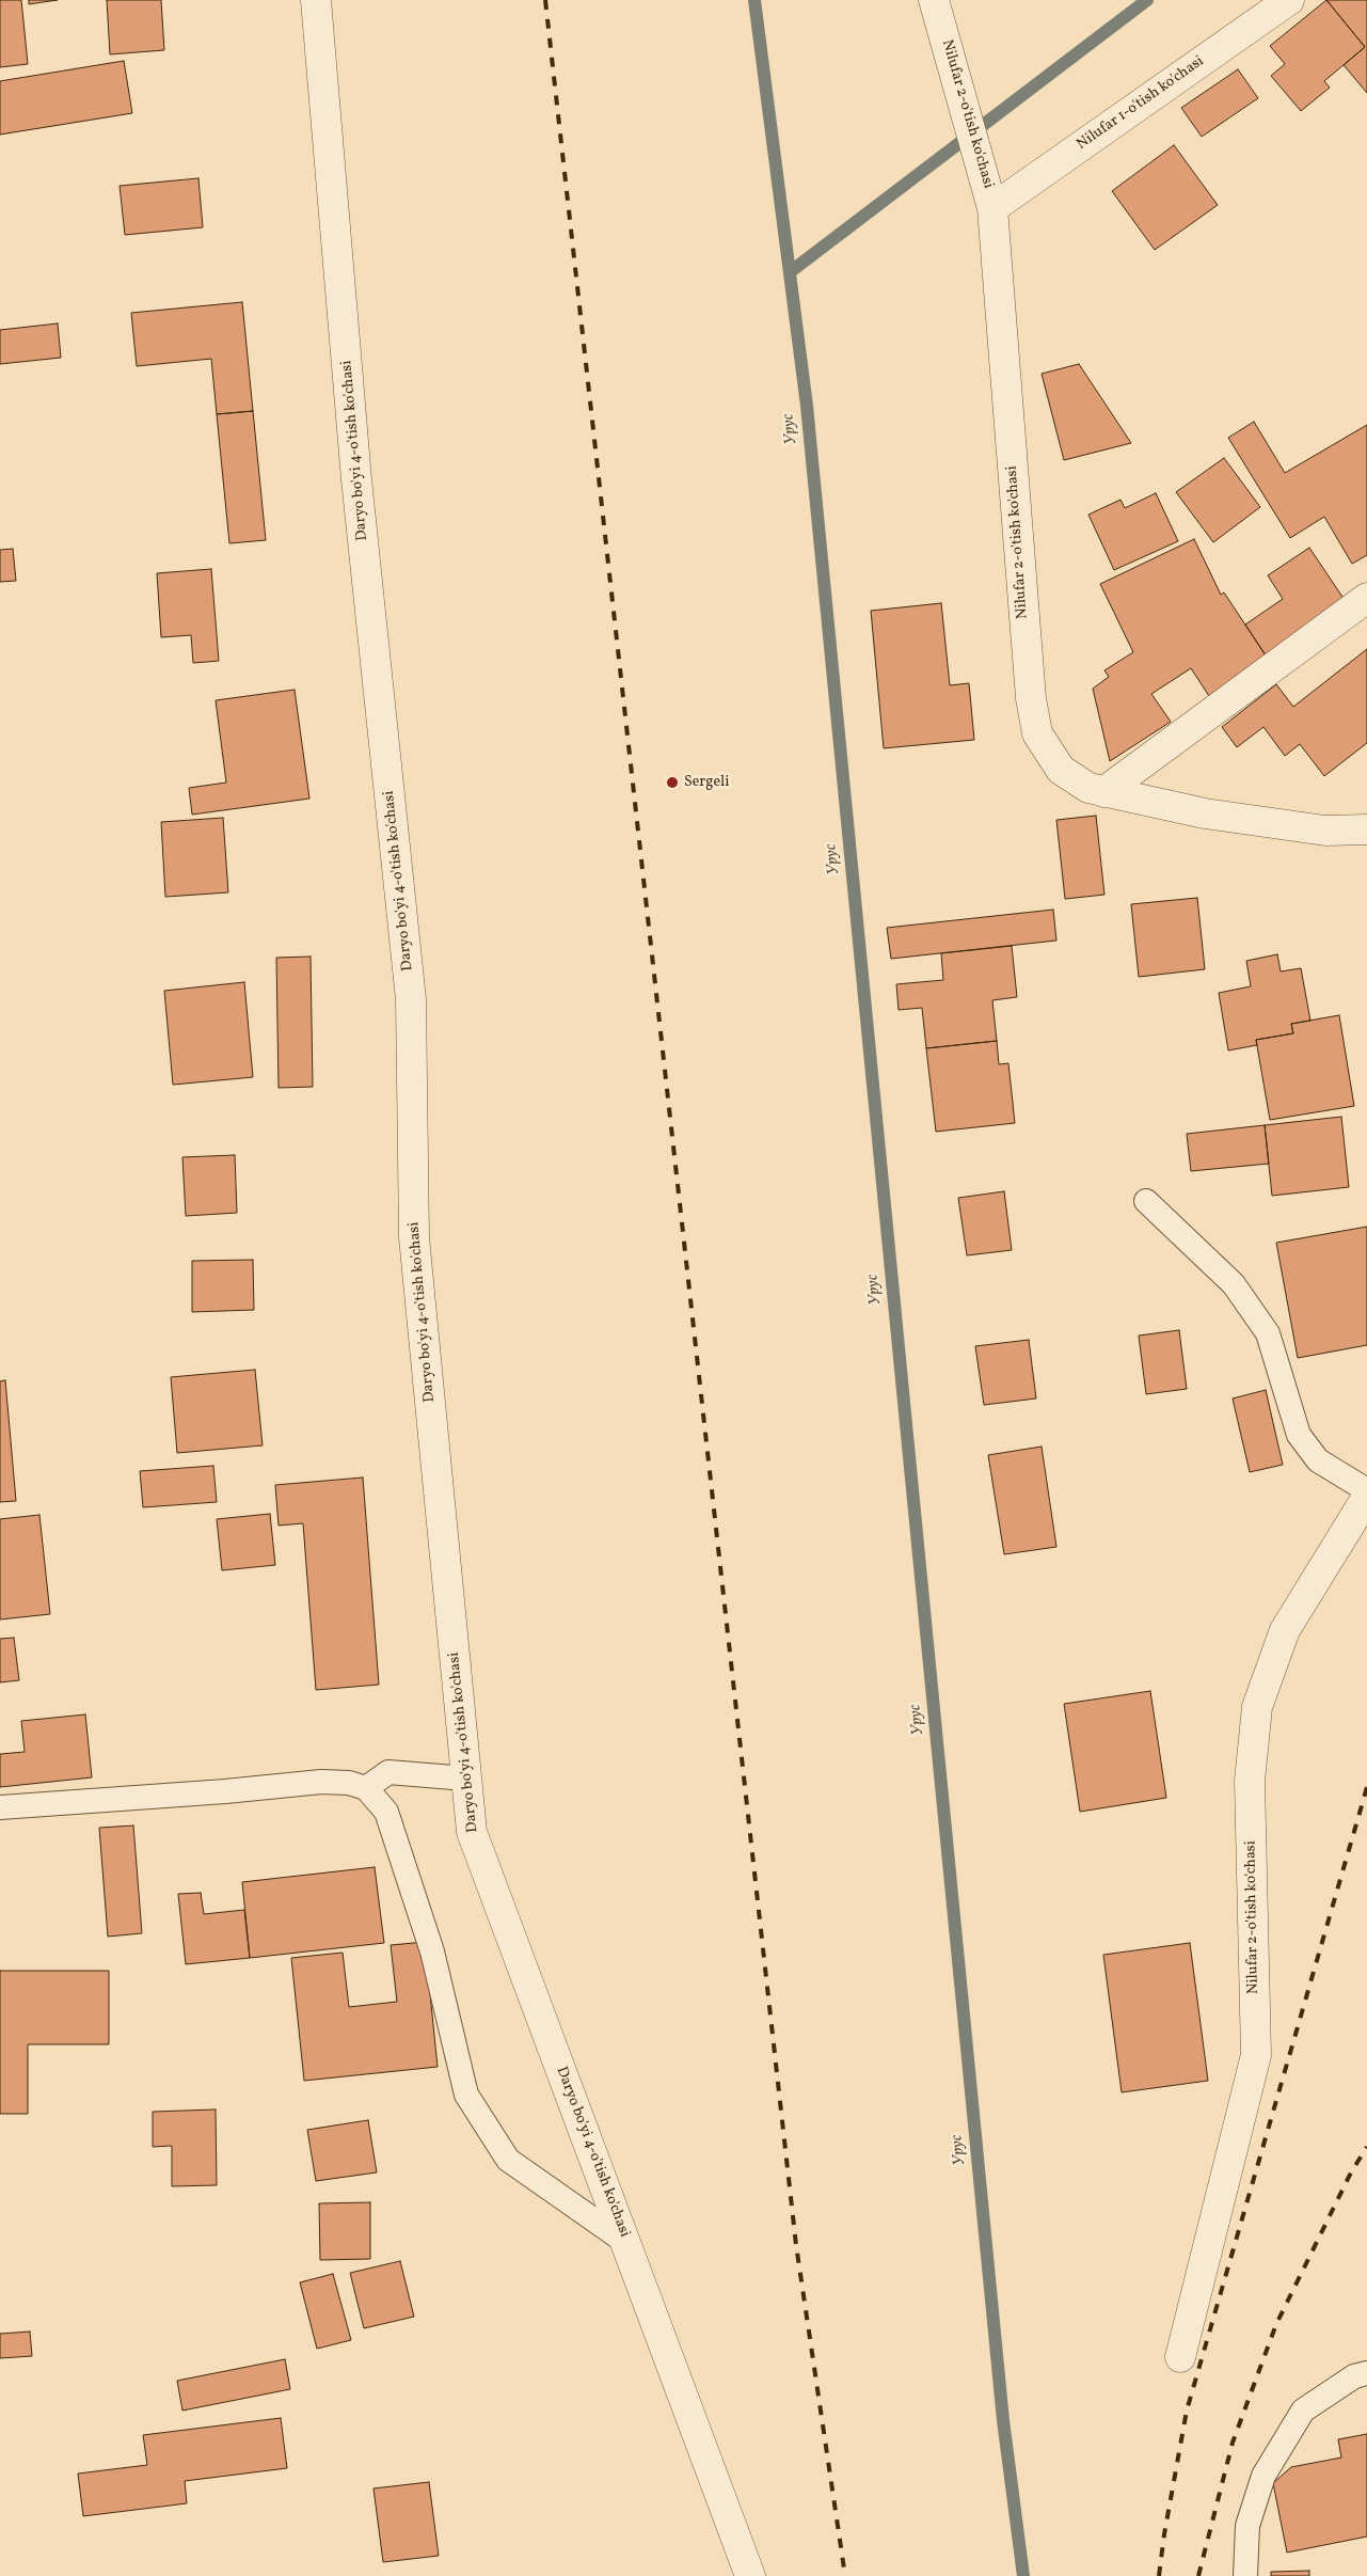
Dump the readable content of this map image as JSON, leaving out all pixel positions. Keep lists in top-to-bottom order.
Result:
{
  "streets": {
    "street": ["Nilufar 1-o'tish ko'chasi", "Nilufar 2-o'tish ko'chasi", "Daryo bo'yi 4-o'tish ko'chasi"]
  },
  "crossings": [
    ["Nilufar 1-o'tish ko'chasi", "Nilufar 2-o'tish ko'chasi"]
  ],
  "water": ["Урус"],
  "places": ["Sergeli"]
}
